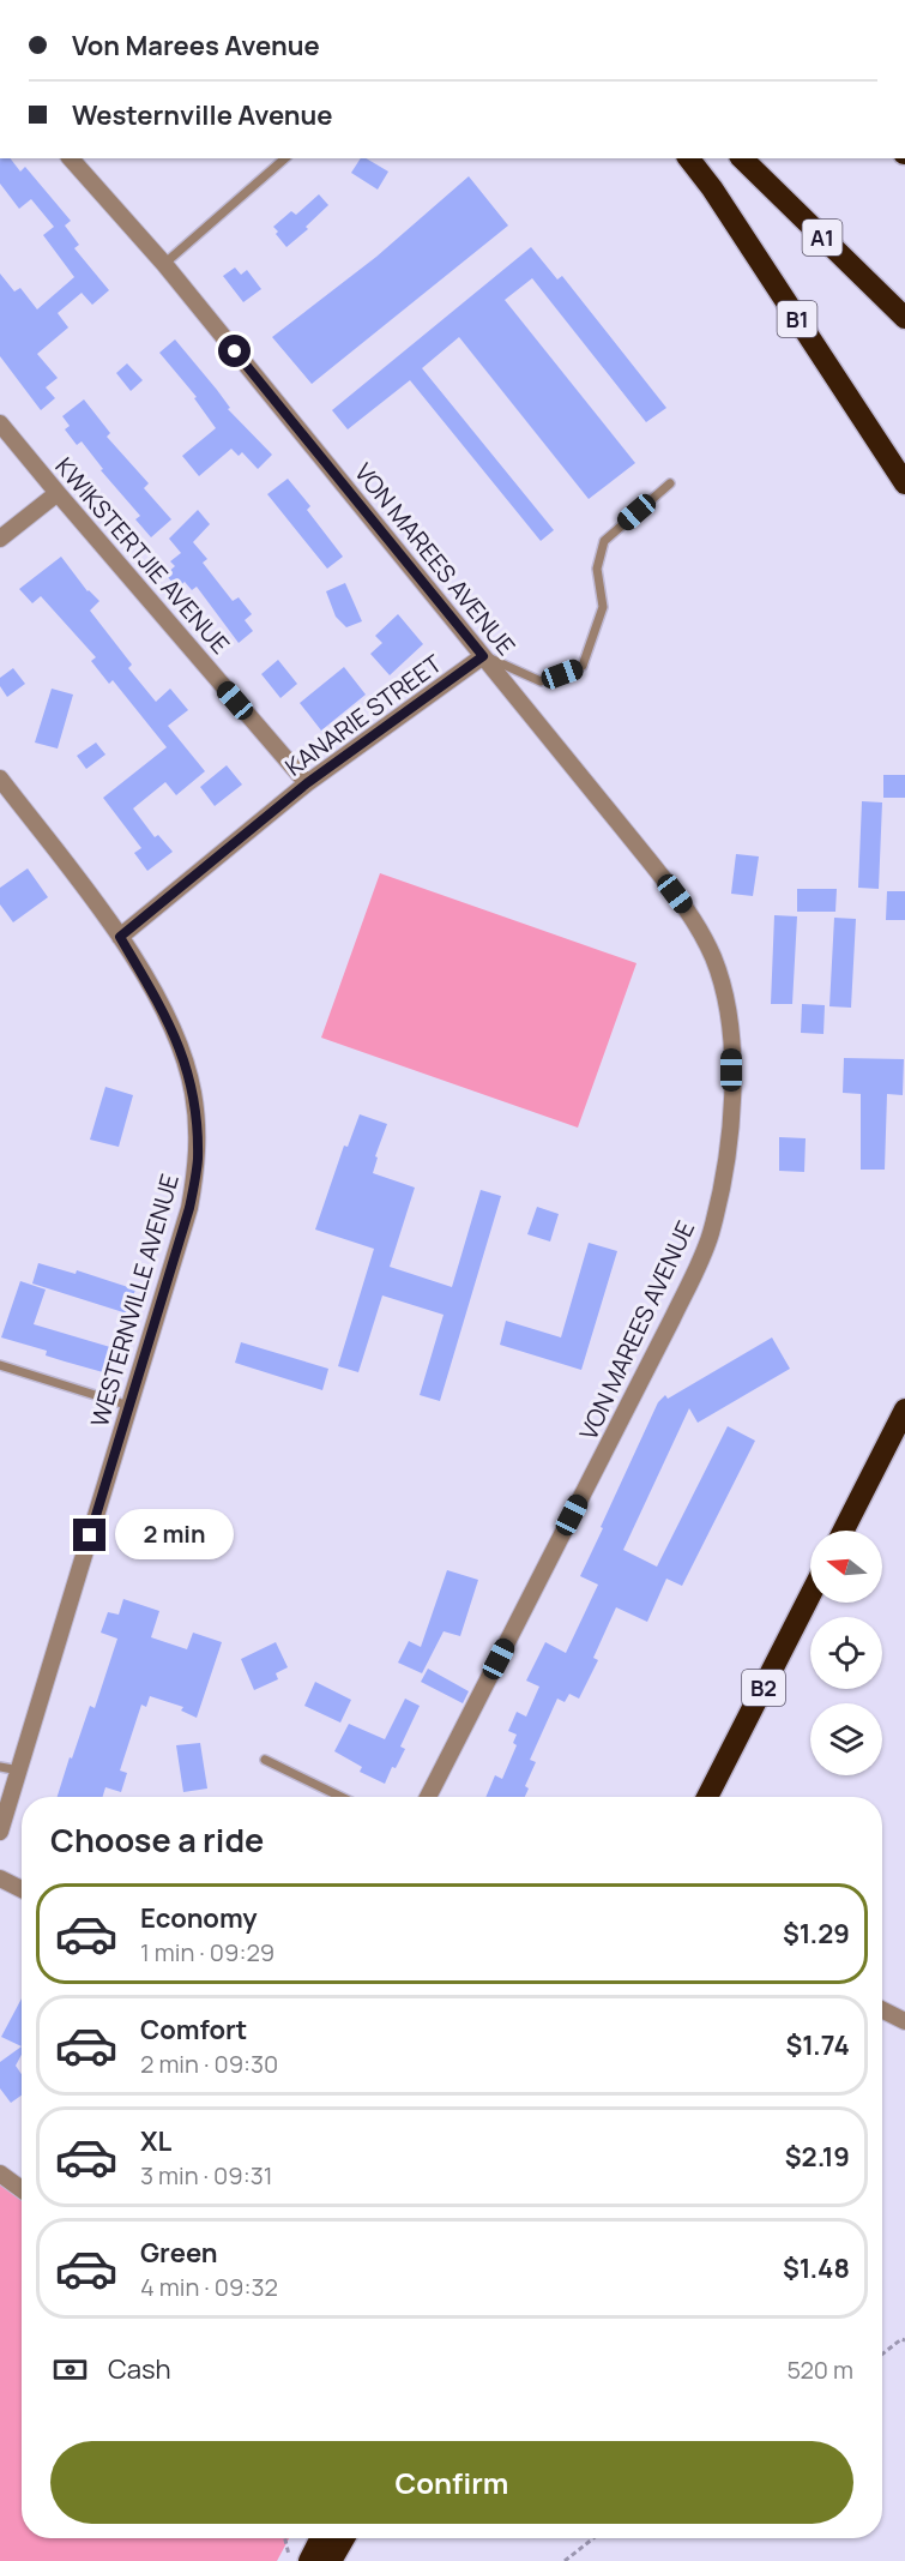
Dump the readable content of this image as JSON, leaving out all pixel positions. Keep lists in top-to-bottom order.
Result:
{
  "streets": {
    "highway": ["A1", "B1", "B2"],
    "street": [
      "KWIKSTERTJIE AVENUE",
      "VON MAREES AVENUE",
      "KANARIE STREET",
      "WESTERNVILLE AVENUE"
    ]
  },
  "crossings": [
    ["KWIKSTERTJIE AVENUE", "KANARIE STREET"],
    ["VON MAREES AVENUE", "KANARIE STREET"],
    ["KANARIE STREET", "WESTERNVILLE AVENUE"]
  ],
  "north": "left",
  "page": {
    "banner": ["Von Marees Avenue", "Westernville Avenue"],
    "bubble": "2 min",
    "heading": "Choose a ride",
    "list": [
      {
        "name": "Economy",
        "note": "1 min · 09:29",
        "value": "$1.29"
      },
      {
        "name": "Comfort",
        "note": "2 min · 09:30",
        "value": "$1.74"
      },
      {
        "name": "XL",
        "note": "3 min · 09:31",
        "value": "$2.19"
      },
      {
        "name": "Green",
        "note": "4 min · 09:32",
        "value": "$1.48"
      }
    ],
    "pay": ["Cash", "520 m"],
    "buttons": "Confirm"
  }
}
